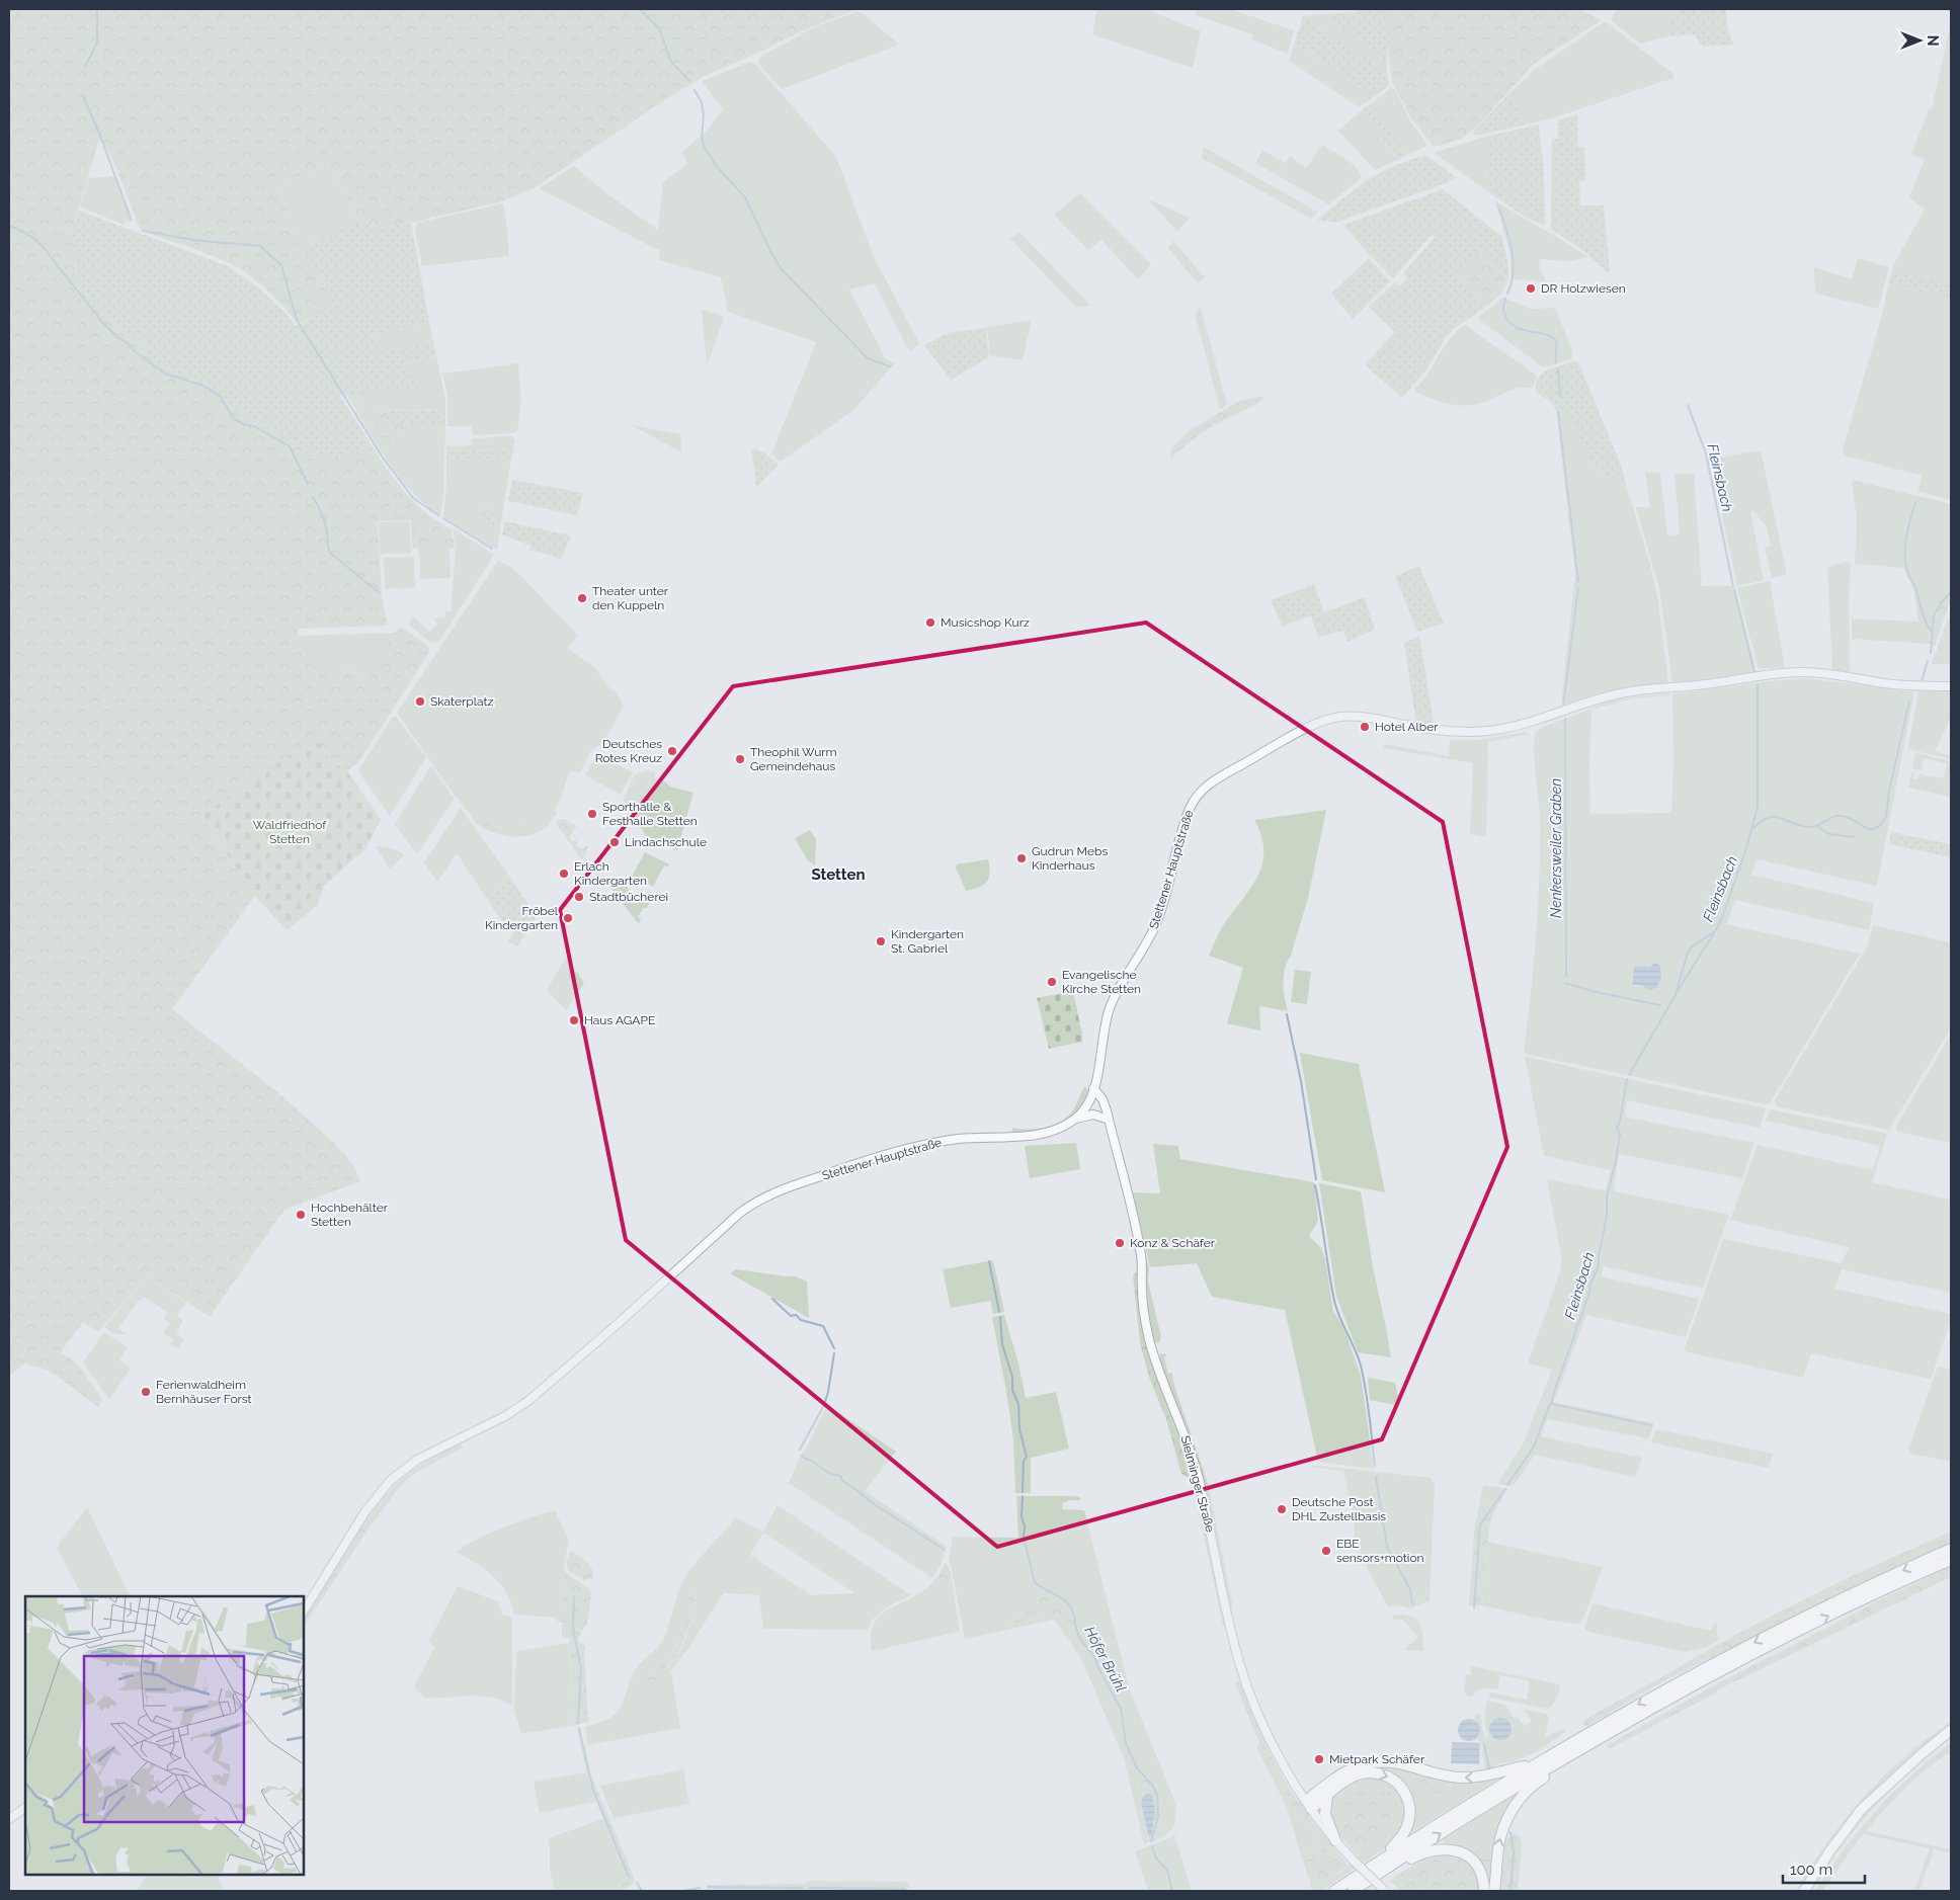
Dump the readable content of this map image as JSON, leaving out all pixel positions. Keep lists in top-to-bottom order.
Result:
{
  "streets": {
    "street": ["Stettener Hauptstraße", "Sielminger Straße"]
  },
  "crossings": [
    ["Stettener Hauptstraße", "Sielminger Straße"]
  ],
  "districts": ["Stetten"],
  "water": ["Fleinsbach", "Nenkersweiler Graben", "Höfer Brühl"],
  "parks": ["Waldfriedhof Stetten"],
  "places": [
    "DR Holzwiesen",
    "Theater unter den Kuppeln",
    "Musicshop Kurz",
    "Skaterplatz",
    "Hotel Alber",
    "Deutsches Rotes Kreuz",
    "Theophil Wurm Gemeindehaus",
    "Sporthalle & Festhalle Stetten",
    "Lindachschule",
    "Gudrun Mebs Kinderhaus",
    "Erlach Kindergarten",
    "Stadtbücherei",
    "Fröbel Kindergarten",
    "Kindergarten St. Gabriel",
    "Evangelische Kirche Stetten",
    "Haus AGAPE",
    "Hochbehälter Stetten",
    "Konz & Schäfer",
    "Ferienwaldheim Bernhäuser Forst",
    "Deutsche Post DHL Zustellbasis",
    "EBE sensors+motion",
    "Mietpark Schäfer"
  ],
  "scale_bar": "100 m",
  "north": "right"
}
